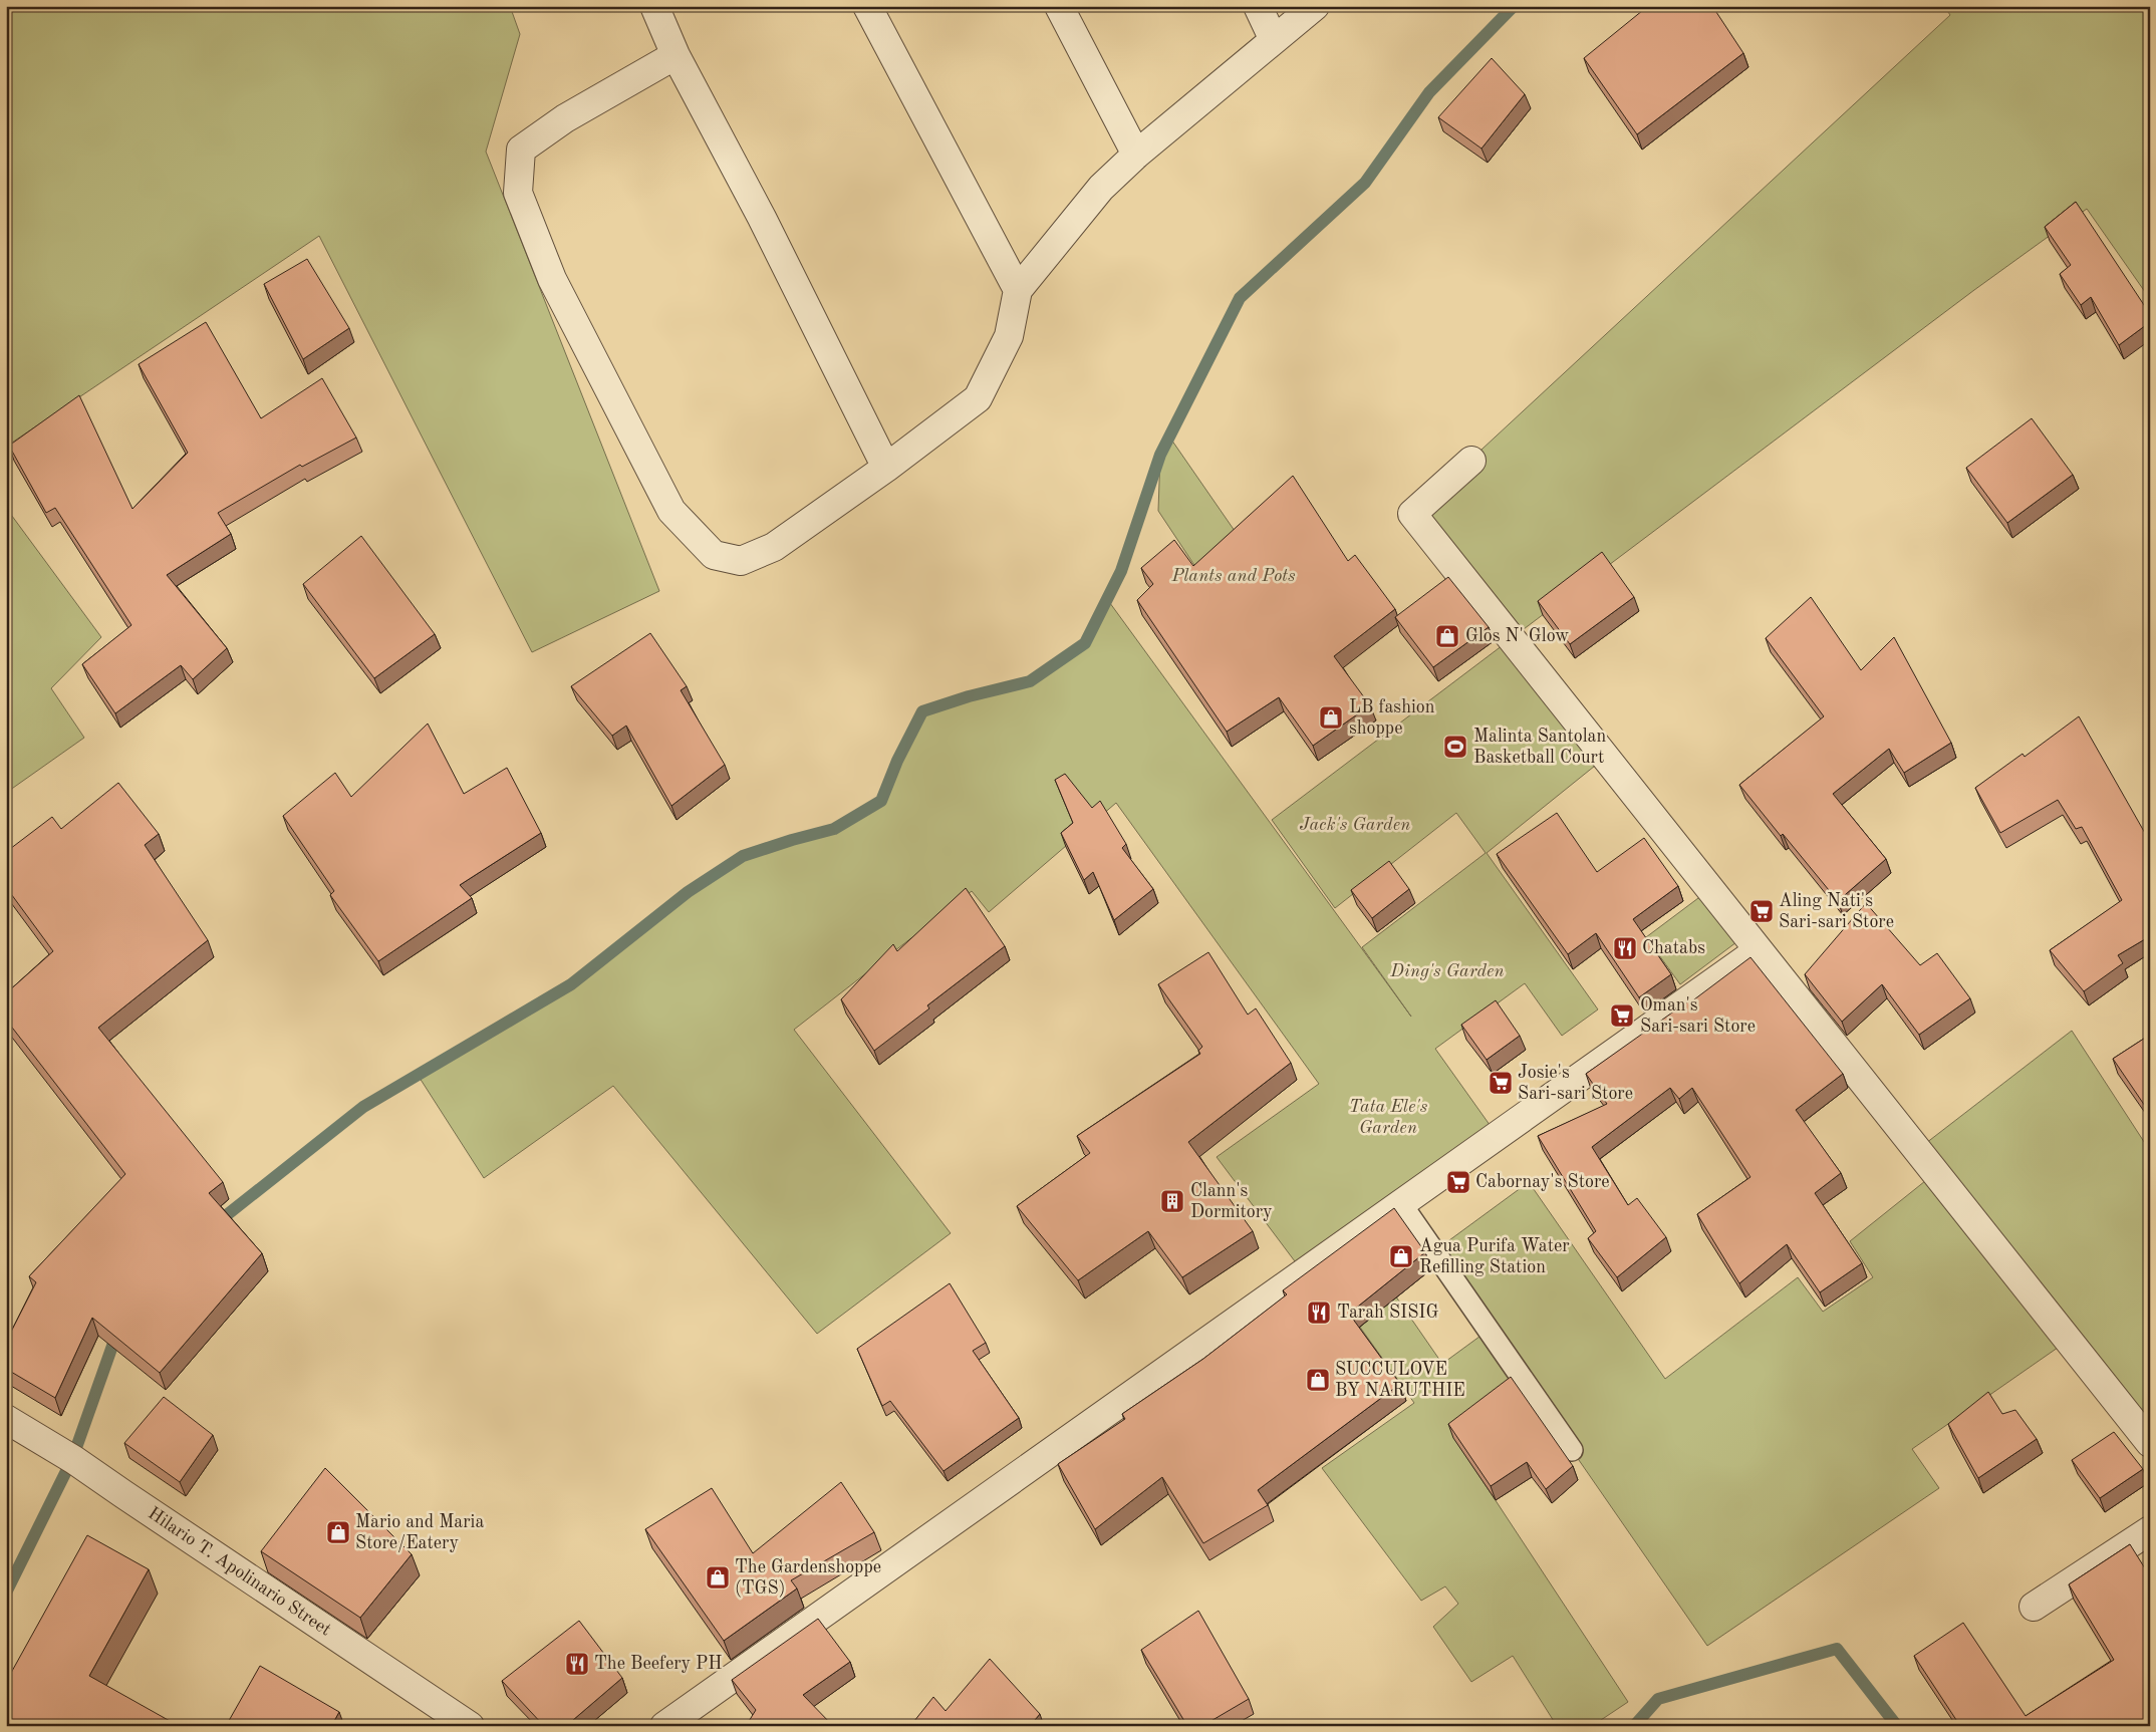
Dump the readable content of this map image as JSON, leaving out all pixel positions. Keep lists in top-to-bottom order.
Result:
{
  "streets": {
    "street": ["Hilario T. Apolinario Street"]
  },
  "parks": [
    "Plants and Pots",
    "Jack's Garden",
    "Ding's Garden",
    "Tata Ele's Garden"
  ],
  "places": {
    "shop": [
      "Glos N' Glow",
      "LB fashion shoppe",
      "Agua Purifa Water Refilling Station",
      "SUCCULOVE BY NARUTHIE",
      "Mario and Maria Store/Eatery",
      "The Gardenshoppe (TGS)"
    ],
    "sports": ["Malinta Santolan Basketball Court"],
    "supermarket": [
      "Aling Nati's Sari-sari Store",
      "Oman's Sari-sari Store",
      "Josie's Sari-sari Store",
      "Cabornay's Store"
    ],
    "restaurant": ["Chatabs", "Tarah SISIG", "The Beefery PH"],
    "building": ["Clann's Dormitory"]
  }
}
